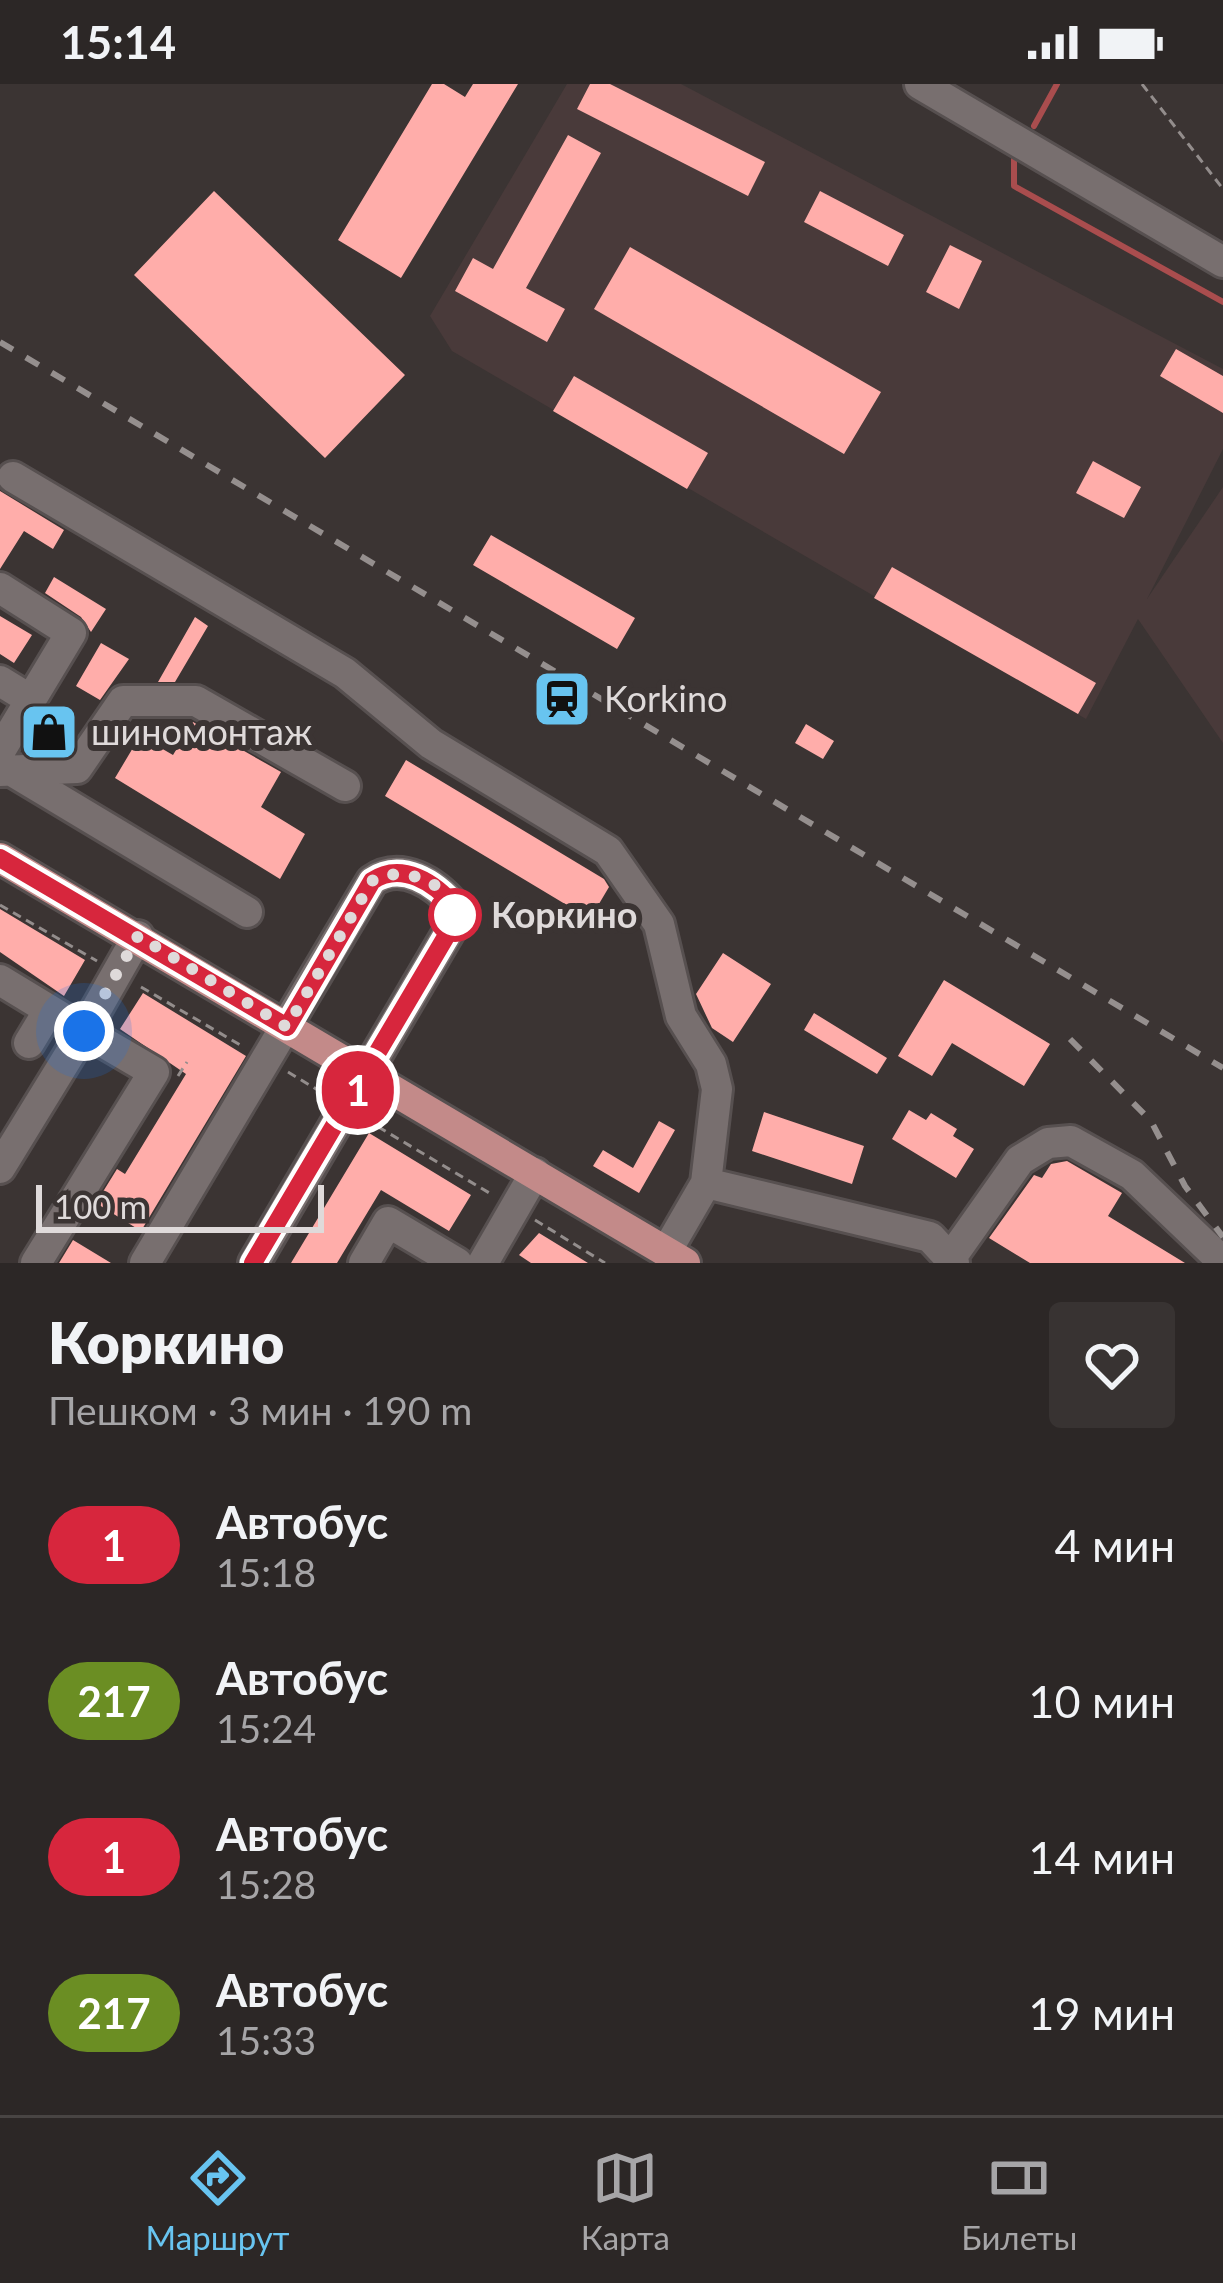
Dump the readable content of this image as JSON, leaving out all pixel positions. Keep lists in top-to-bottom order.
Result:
{
  "places": {
    "station": ["Korkino"],
    "shop": ["шиномонтаж"],
    "other": ["Коркино"]
  },
  "lines": ["bus line 1"],
  "scale_bar": "100 m",
  "page": {
    "status": "15:14",
    "on_map": "1",
    "scale": "100 m",
    "heading": ["Коркино", "Пешком · 3 мин · 190 m"],
    "list": [
      {
        "mark": "1",
        "name": "Автобус",
        "note": "15:18",
        "value": "4 мин"
      },
      {
        "mark": "217",
        "name": "Автобус",
        "note": "15:24",
        "value": "10 мин"
      },
      {
        "mark": "1",
        "name": "Автобус",
        "note": "15:28",
        "value": "14 мин"
      },
      {
        "mark": "217",
        "name": "Автобус",
        "note": "15:33",
        "value": "19 мин"
      }
    ],
    "tabs": ["Маршрут", "Карта", "Билеты"]
  }
}
